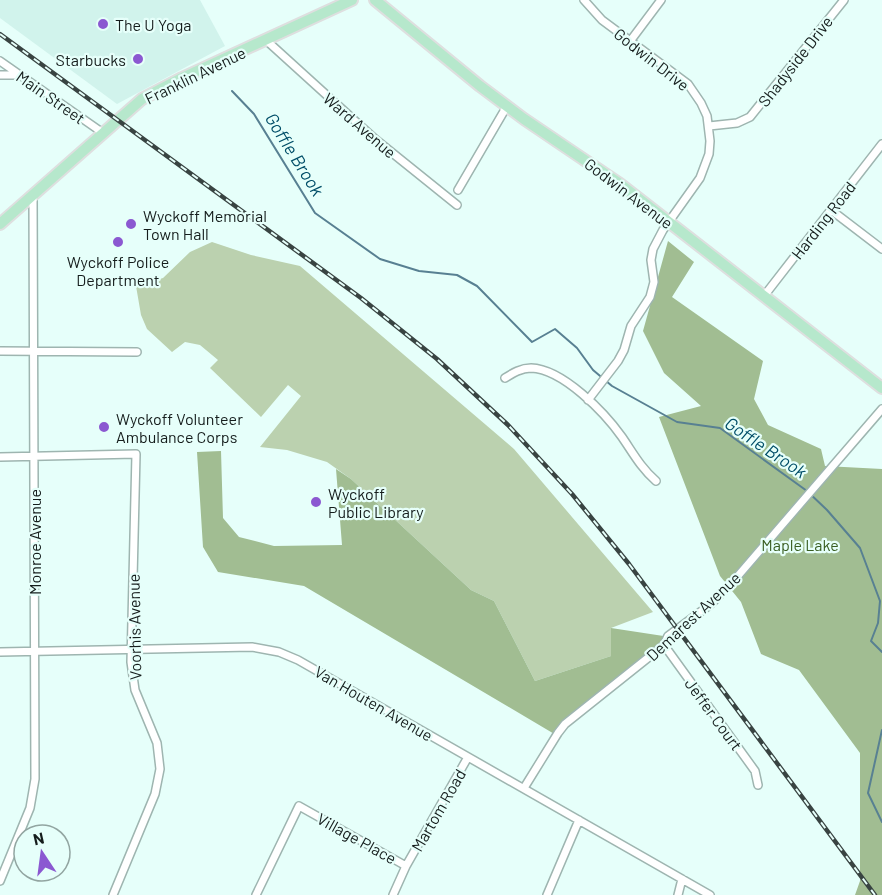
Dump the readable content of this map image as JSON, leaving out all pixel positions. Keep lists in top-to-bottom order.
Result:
{
  "streets": {
    "main road": ["Franklin Avenue", "Godwin Avenue"],
    "street": [
      "Godwin Drive",
      "Shadyside Drive",
      "Main Street",
      "Ward Avenue",
      "Harding Road",
      "Monroe Avenue",
      "Demarest Avenue",
      "Voorhis Avenue",
      "Van Houten Avenue",
      "Jeffer Court",
      "Martom Road",
      "Village Place"
    ]
  },
  "crossings": [
    ["Godwin Drive", "Shadyside Drive"],
    ["Godwin Drive", "Godwin Avenue"],
    ["Franklin Avenue", "Main Street"],
    ["Franklin Avenue", "Ward Avenue"],
    ["Franklin Avenue", "Monroe Avenue"],
    ["Godwin Avenue", "Harding Road"],
    ["Monroe Avenue", "Voorhis Avenue"],
    ["Monroe Avenue", "Van Houten Avenue"],
    ["Demarest Avenue", "Van Houten Avenue"],
    ["Demarest Avenue", "Jeffer Court"],
    ["Voorhis Avenue", "Van Houten Avenue"],
    ["Van Houten Avenue", "Martom Road"],
    ["Martom Road", "Village Place"]
  ],
  "water": ["Goffle Brook"],
  "parks": ["Maple Lake"],
  "places": [
    "The U Yoga",
    "Starbucks",
    "Wyckoff Memorial Town Hall",
    "Wyckoff Police Department",
    "Wyckoff Volunteer Ambulance Corps",
    "Wyckoff Public Library"
  ],
  "north": "top"
}
